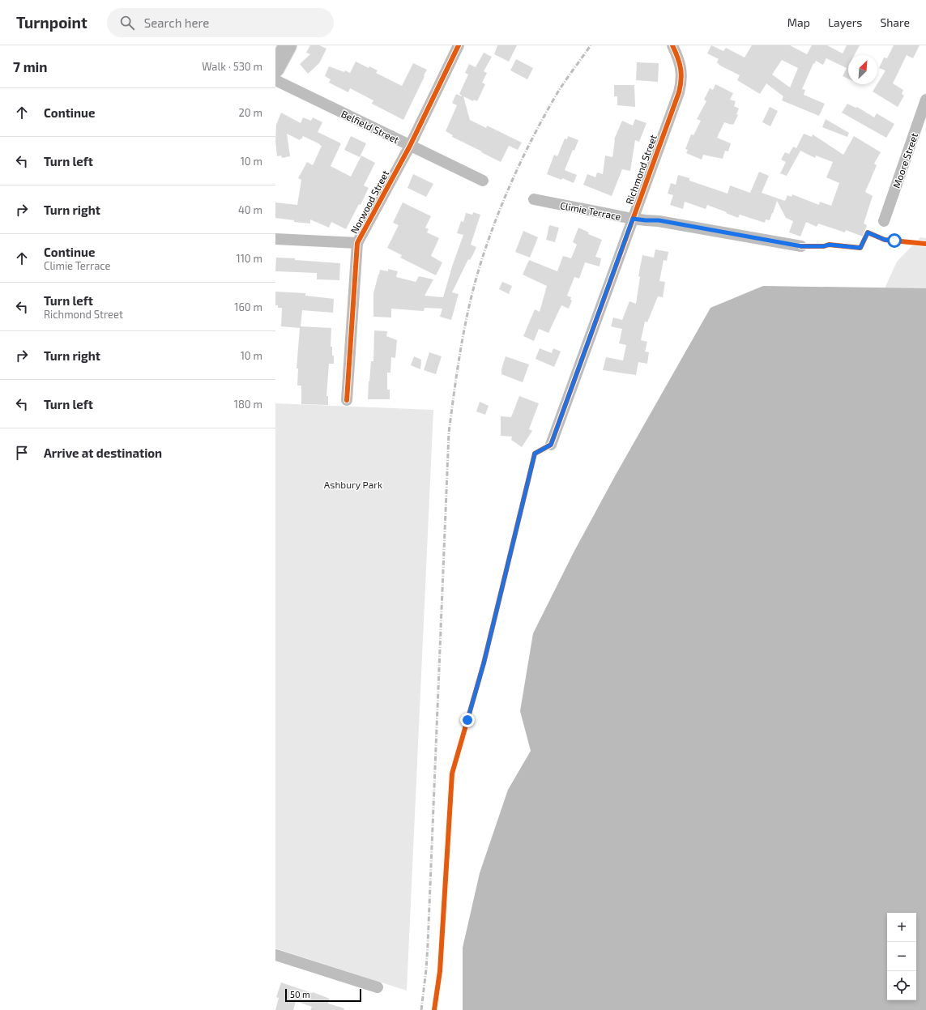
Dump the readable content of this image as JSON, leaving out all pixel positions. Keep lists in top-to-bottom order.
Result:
{
  "streets": {
    "street": [
      "Belfield Street",
      "Moore Street",
      "Richmond Street",
      "Norwood Street",
      "Climie Terrace"
    ]
  },
  "crossings": [
    ["Belfield Street", "Norwood Street"],
    ["Richmond Street", "Climie Terrace"]
  ],
  "parks": ["Ashbury Park"],
  "scale_bar": "50 m",
  "north": "top right",
  "page": {
    "header": "Turnpoint",
    "search": "Search here",
    "nav": ["Map", "Layers", "Share"],
    "heading": ["7 min", "Walk · 530 m"],
    "list": [
      ["Continue", "20 m"],
      ["Turn left", "10 m"],
      ["Turn right", "40 m"],
      ["Continue", "Climie Terrace", "110 m"],
      ["Turn left", "Richmond Street", "160 m"],
      ["Turn right", "10 m"],
      ["Turn left", "180 m"],
      "Arrive at destination"
    ],
    "map_buttons": ["+", "−"],
    "scale": "50 m"
  }
}
